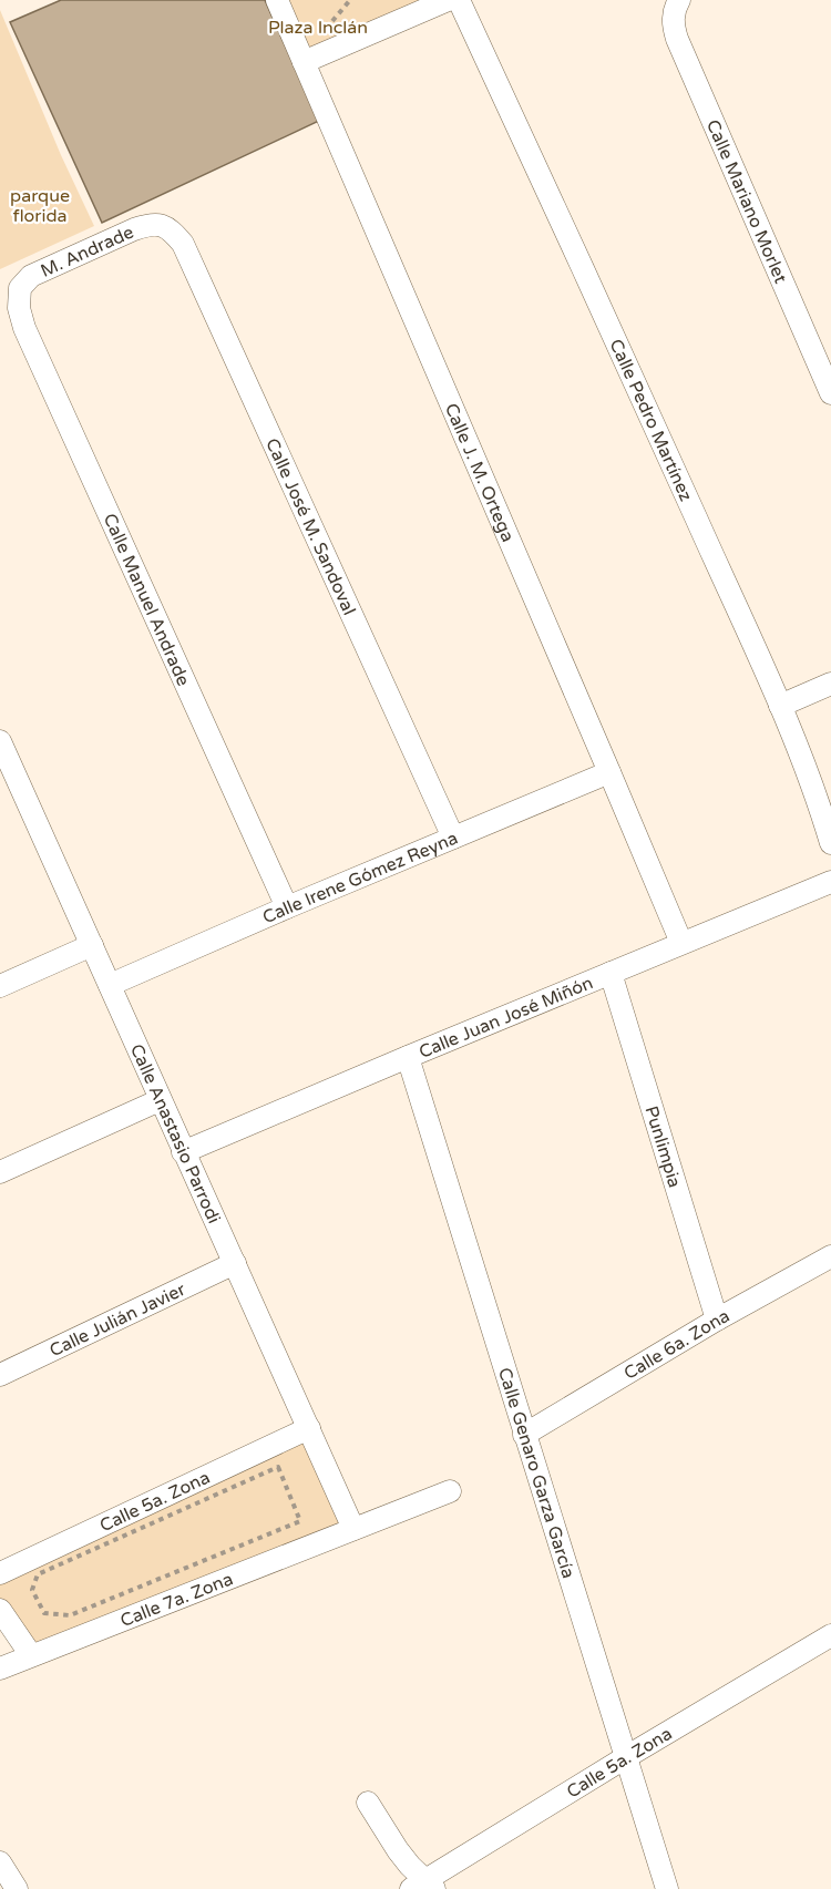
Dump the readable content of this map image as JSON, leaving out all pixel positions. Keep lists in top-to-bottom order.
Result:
{
  "streets": {
    "street": [
      "Calle Mariano Morlet",
      "M. Andrade",
      "Calle Pedro Martínez",
      "Calle J. M. Ortega",
      "Calle José M. Sandoval",
      "Calle Manuel Andrade",
      "Calle Irene Gómez Reyna",
      "Calle Juan José Miñón",
      "Calle Anastasio Parrodi",
      "Punlimpia",
      "Calle Julián Javier",
      "Calle 6a. Zona",
      "Calle Genaro Garza García",
      "Calle 5a. Zona",
      "Calle 7a. Zona"
    ]
  },
  "crossings": [
    ["M. Andrade", "Calle José M. Sandoval"],
    ["M. Andrade", "Calle Manuel Andrade"],
    ["Calle J. M. Ortega", "Calle Irene Gómez Reyna"],
    ["Calle J. M. Ortega", "Calle Juan José Miñón"],
    ["Calle José M. Sandoval", "Calle Irene Gómez Reyna"],
    ["Calle Manuel Andrade", "Calle Irene Gómez Reyna"],
    ["Calle Irene Gómez Reyna", "Calle Anastasio Parrodi"],
    ["Calle Juan José Miñón", "Calle Anastasio Parrodi"],
    ["Calle Juan José Miñón", "Punlimpia"],
    ["Calle Juan José Miñón", "Calle Genaro Garza García"],
    ["Calle Anastasio Parrodi", "Calle Julián Javier"],
    ["Calle Anastasio Parrodi", "Calle 5a. Zona"],
    ["Calle Anastasio Parrodi", "Calle 7a. Zona"],
    ["Punlimpia", "Calle 6a. Zona"],
    ["Calle 6a. Zona", "Calle Genaro Garza García"],
    ["Calle Genaro Garza García", "Calle 5a. Zona"]
  ],
  "parks": ["Plaza Inclán", "parque florida"]
}
